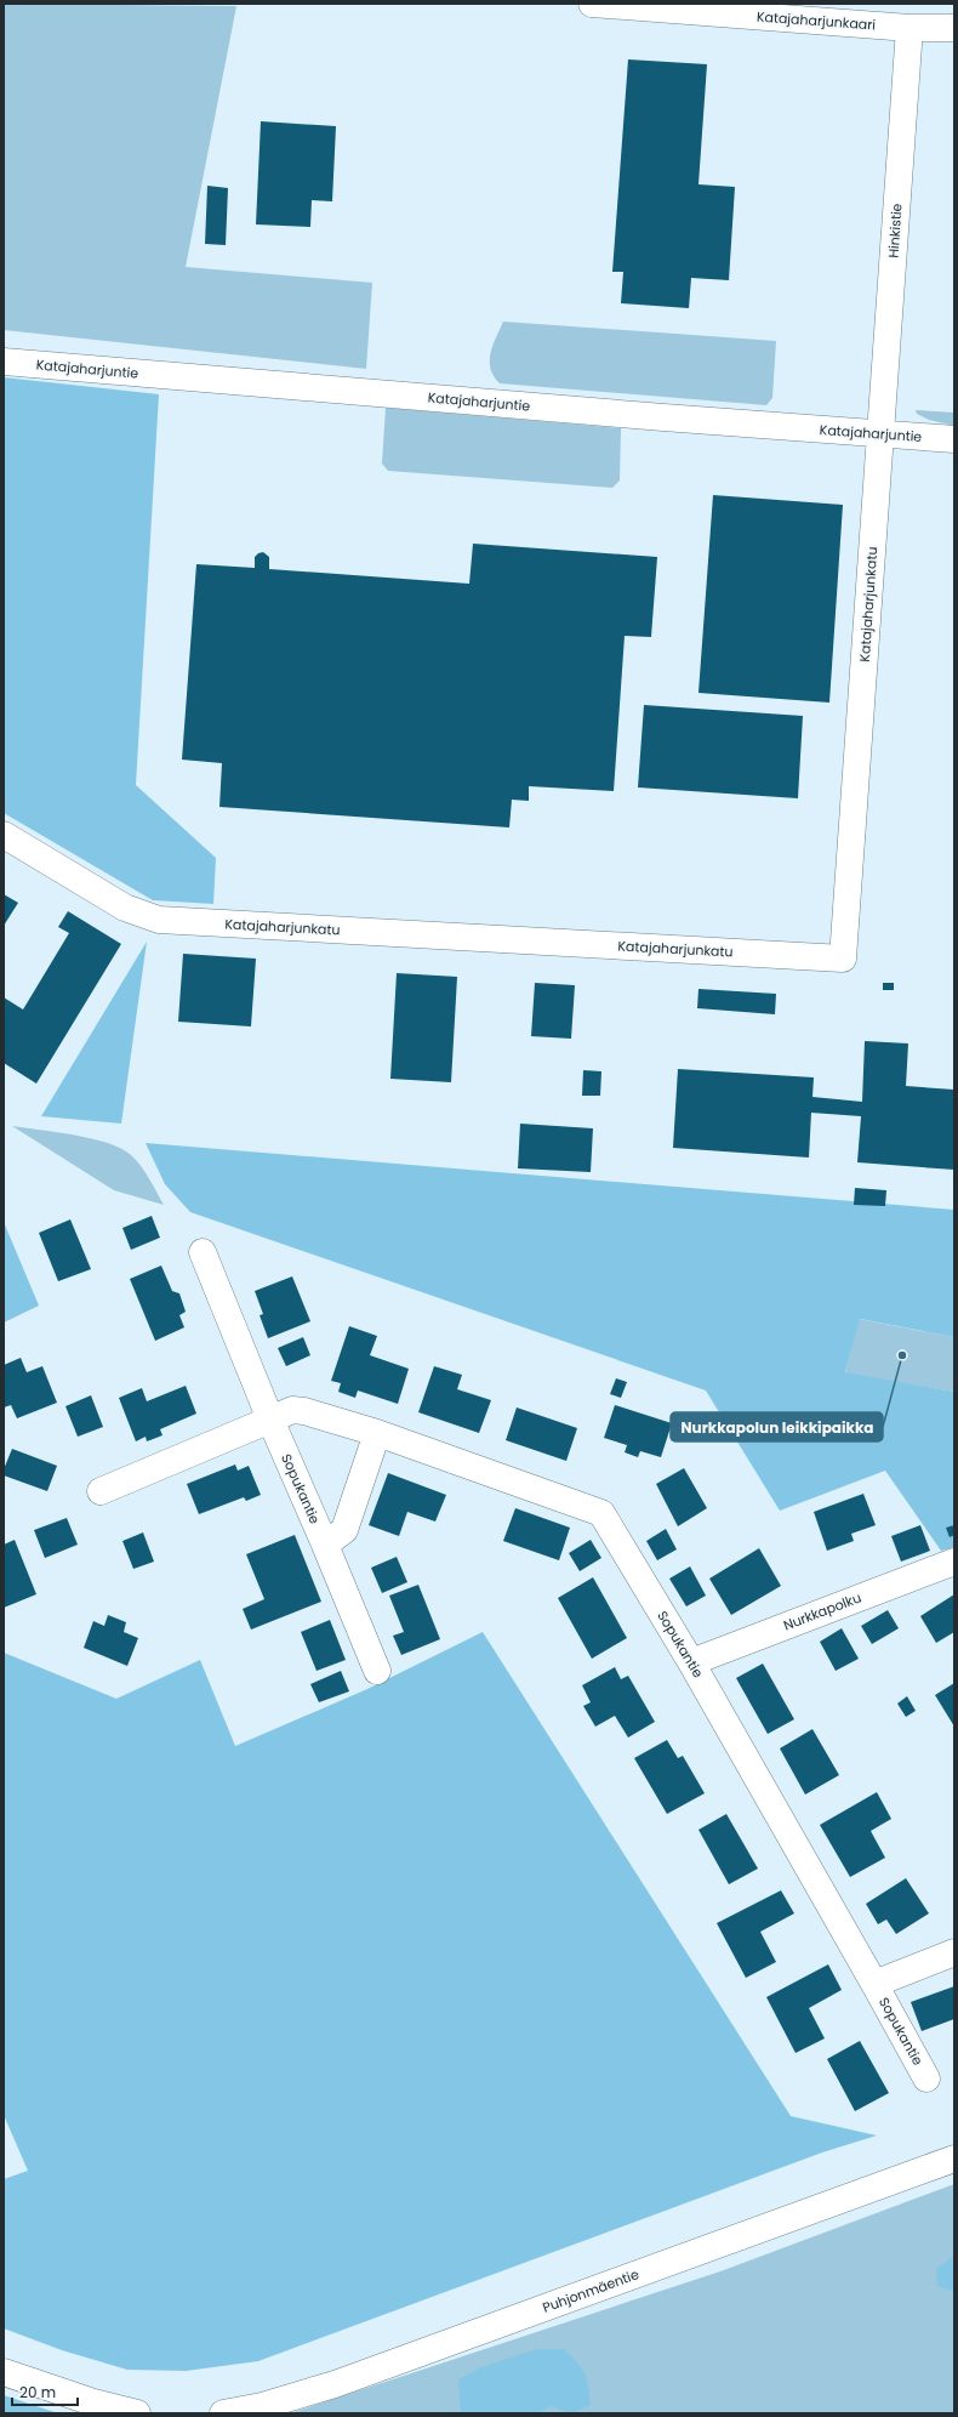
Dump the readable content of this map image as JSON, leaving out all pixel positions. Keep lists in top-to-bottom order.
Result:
{
  "streets": {
    "street": [
      "Katajaharjunkaari",
      "Hinkistie",
      "Katajaharjuntie",
      "Katajaharjunkatu",
      "Sopukantie",
      "Nurkkapolku",
      "Puhjonmäentie"
    ]
  },
  "crossings": [
    ["Katajaharjunkaari", "Hinkistie"],
    ["Hinkistie", "Katajaharjuntie"],
    ["Hinkistie", "Katajaharjunkatu"],
    ["Katajaharjuntie", "Katajaharjunkatu"],
    ["Sopukantie", "Nurkkapolku"]
  ],
  "places": ["Nurkkapolun leikkipaikka"],
  "scale_bar": "20 m"
}
